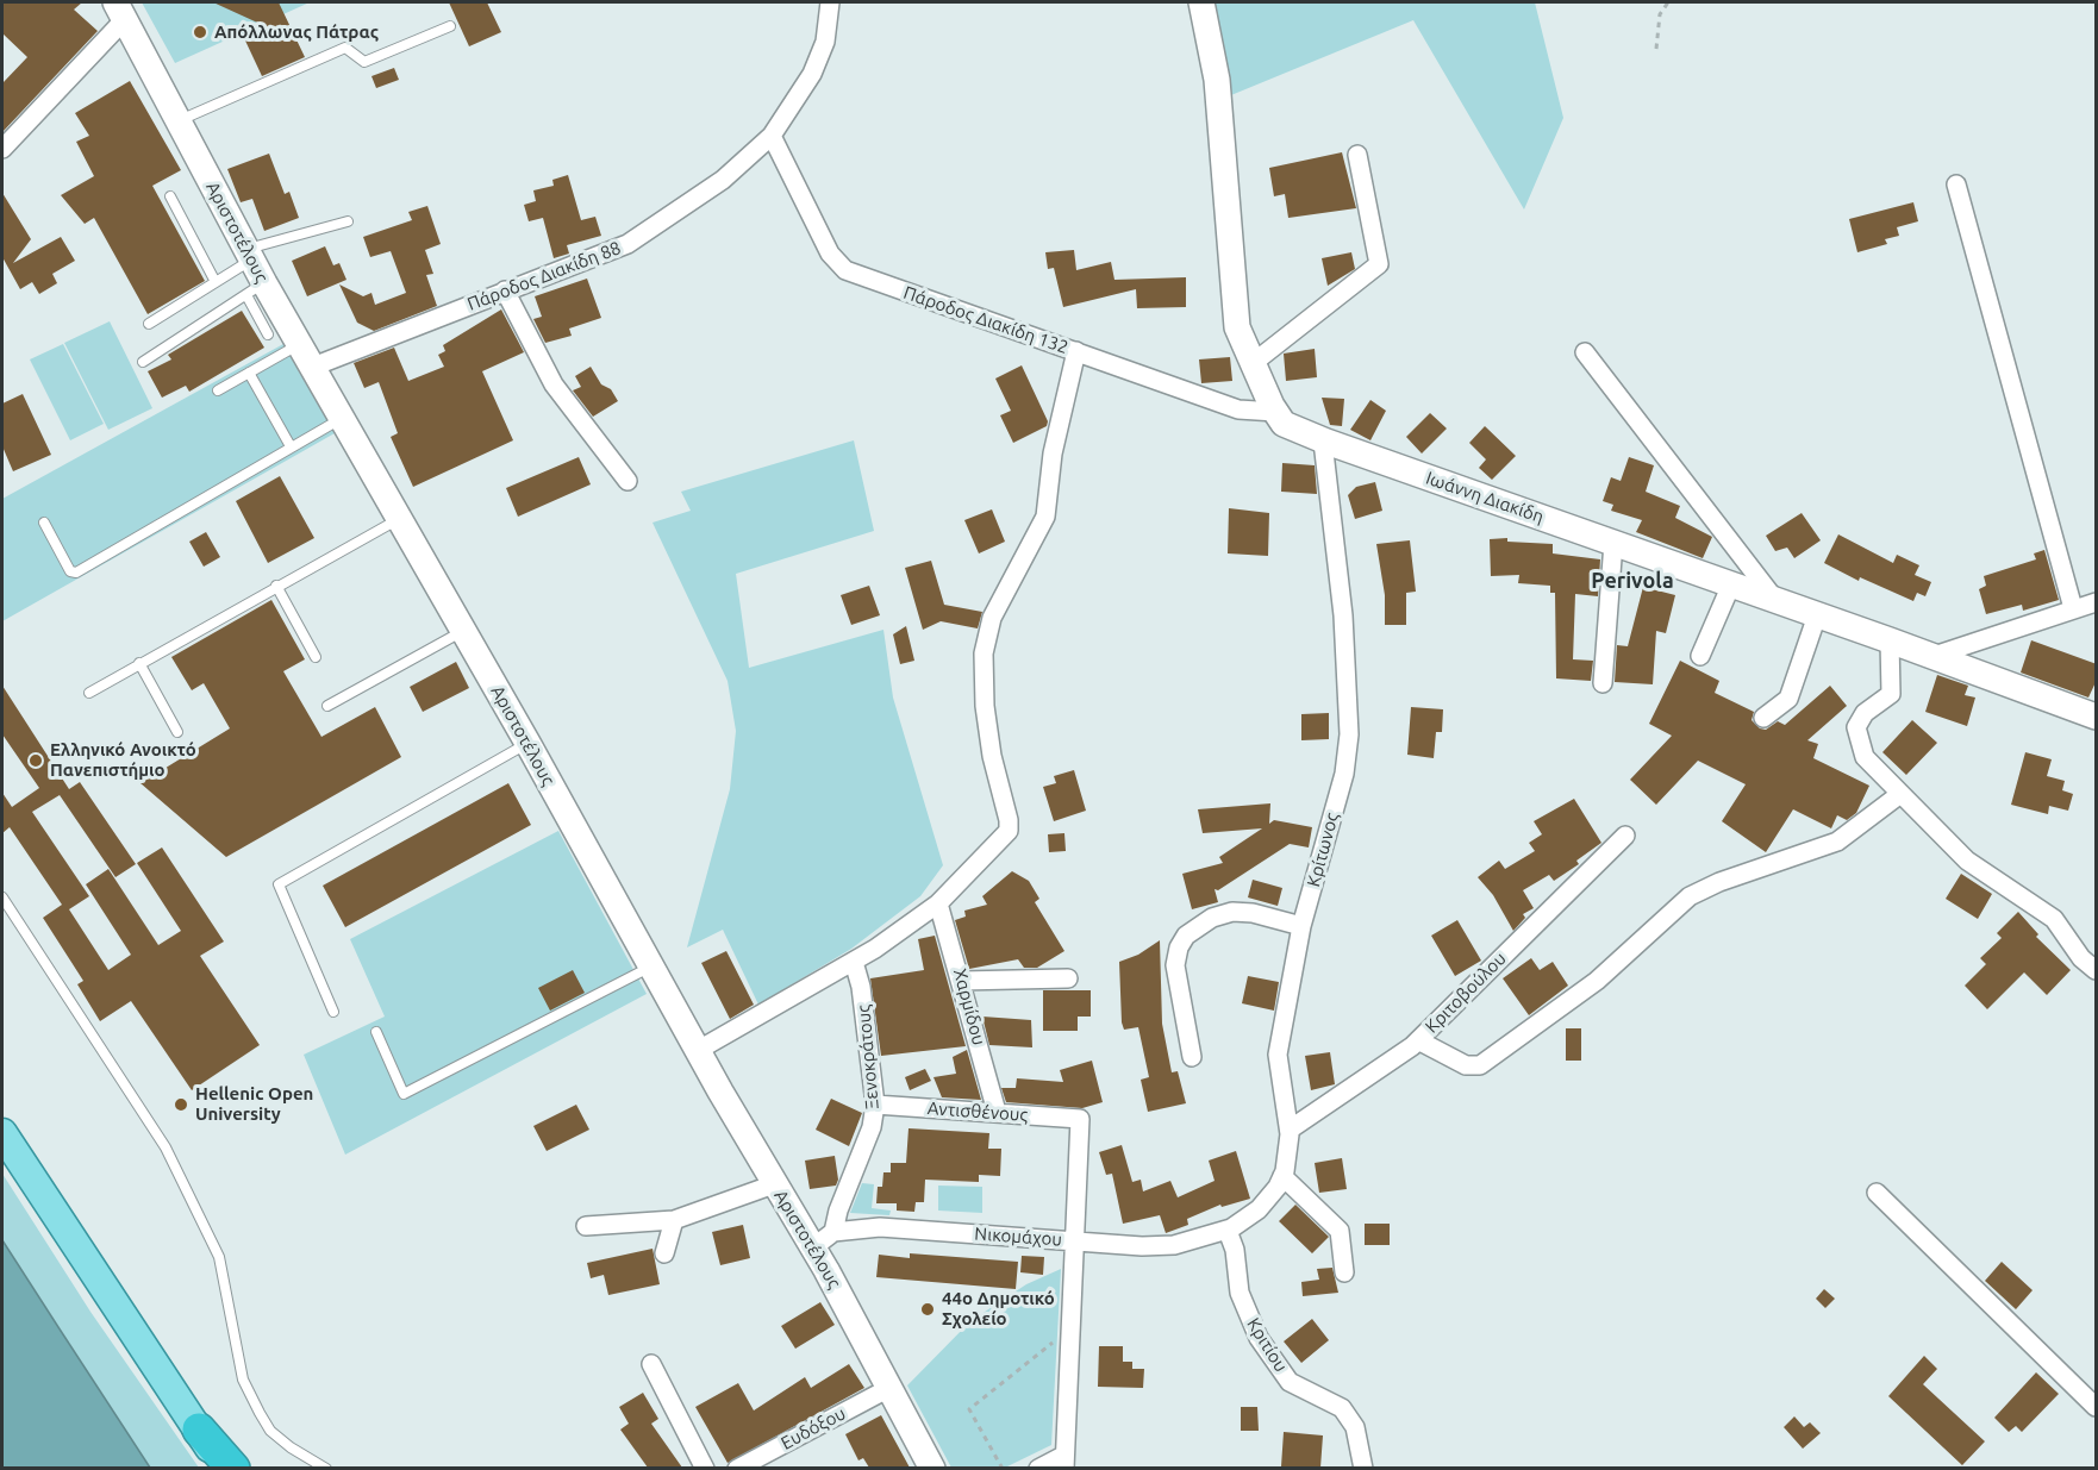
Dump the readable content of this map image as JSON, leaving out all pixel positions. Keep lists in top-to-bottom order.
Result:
{
  "streets": {
    "main road": ["Αριστοτέλους", "Ιωάννη Διακίδη"],
    "street": [
      "Πάροδος Διακίδη 88",
      "Πάροδος Διακίδη 132",
      "Κρίτωνος",
      "Κριτοβούλου",
      "Χαρμίδου",
      "Ξενοκράτους",
      "Αντισθένους",
      "Νικομάχου",
      "Κριτίου",
      "Ευδόξου"
    ]
  },
  "crossings": [
    ["Αριστοτέλους", "Πάροδος Διακίδη 88"],
    ["Αριστοτέλους", "Ευδόξου"],
    ["Πάροδος Διακίδη 88", "Πάροδος Διακίδη 132"],
    ["Πάροδος Διακίδη 132", "Ιωάννη Διακίδη"],
    ["Ιωάννη Διακίδη", "Κρίτωνος"],
    ["Κρίτωνος", "Κριτοβούλου"],
    ["Κρίτωνος", "Νικομάχου"],
    ["Κρίτωνος", "Κριτίου"],
    ["Χαρμίδου", "Αντισθένους"],
    ["Ξενοκράτους", "Αντισθένους"],
    ["Ξενοκράτους", "Νικομάχου"],
    ["Αντισθένους", "Νικομάχου"],
    ["Νικομάχου", "Κριτίου"]
  ],
  "districts": ["Perivola"],
  "places": [
    "Απόλλωνας Πάτρας",
    "Ελληνικό Ανοικτό Πανεπιστήμιο",
    "Hellenic Open University",
    "44ο Δημοτικό Σχολείο"
  ]
}
